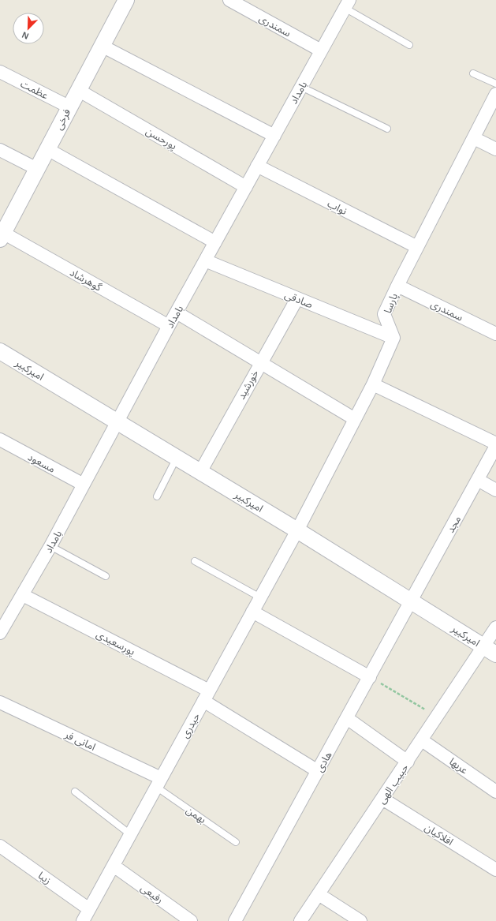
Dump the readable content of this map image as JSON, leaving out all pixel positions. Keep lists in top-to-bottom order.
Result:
{
  "streets": {
    "street": [
      "سمندری",
      "عظمت",
      "بامداد",
      "فرخی",
      "پورحسن",
      "نواب",
      "گوهرشاد",
      "صادقی",
      "پارسا",
      "امیرکبیر",
      "خورشید",
      "مسعود",
      "مجد",
      "پورسعیدی",
      "حیدری",
      "امانی فر",
      "هادی",
      "عربها",
      "حبیب الهی",
      "افلاکیان",
      "زیبا",
      "رفیعی"
    ],
    "lane": ["بهمن"]
  },
  "crossings": [
    ["سمندری", "بامداد"],
    ["سمندری", "پارسا"],
    ["عظمت", "فرخی"],
    ["بامداد", "پورحسن"],
    ["بامداد", "نواب"],
    ["بامداد", "گوهرشاد"],
    ["بامداد", "صادقی"],
    ["بامداد", "امیرکبیر"],
    ["بامداد", "مسعود"],
    ["بامداد", "پورسعیدی"],
    ["فرخی", "پورحسن"],
    ["فرخی", "گوهرشاد"],
    ["نواب", "پارسا"],
    ["صادقی", "پارسا"],
    ["صادقی", "خورشید"],
    ["امیرکبیر", "خورشید"],
    ["امیرکبیر", "مجد"],
    ["امیرکبیر", "حیدری"],
    ["امیرکبیر", "هادی"],
    ["امیرکبیر", "حبیب الهی"],
    ["مجد", "هادی"],
    ["پورسعیدی", "حیدری"],
    ["پورسعیدی", "هادی"],
    ["حیدری", "امانی فر"],
    ["حیدری", "بهمن"],
    ["حیدری", "زیبا"],
    ["حیدری", "رفیعی"],
    ["امانی فر", "بهمن"],
    ["عربها", "حبیب الهی"],
    ["حبیب الهی", "افلاکیان"]
  ],
  "north": "bottom left"
}
